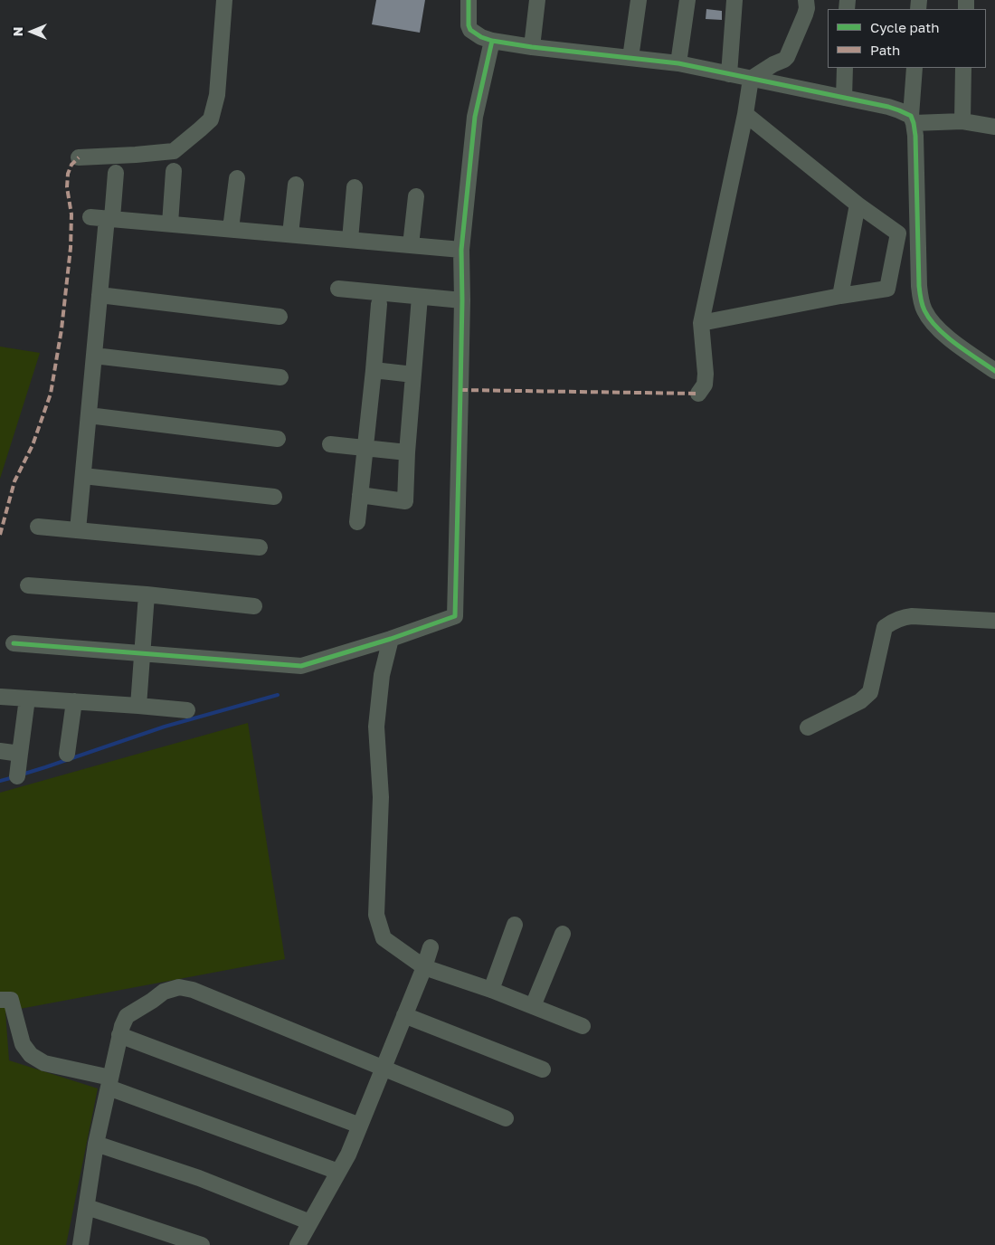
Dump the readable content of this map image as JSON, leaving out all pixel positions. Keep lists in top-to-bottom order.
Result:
{
  "legend": ["Cycle path", "Path"],
  "north": "left"
}
